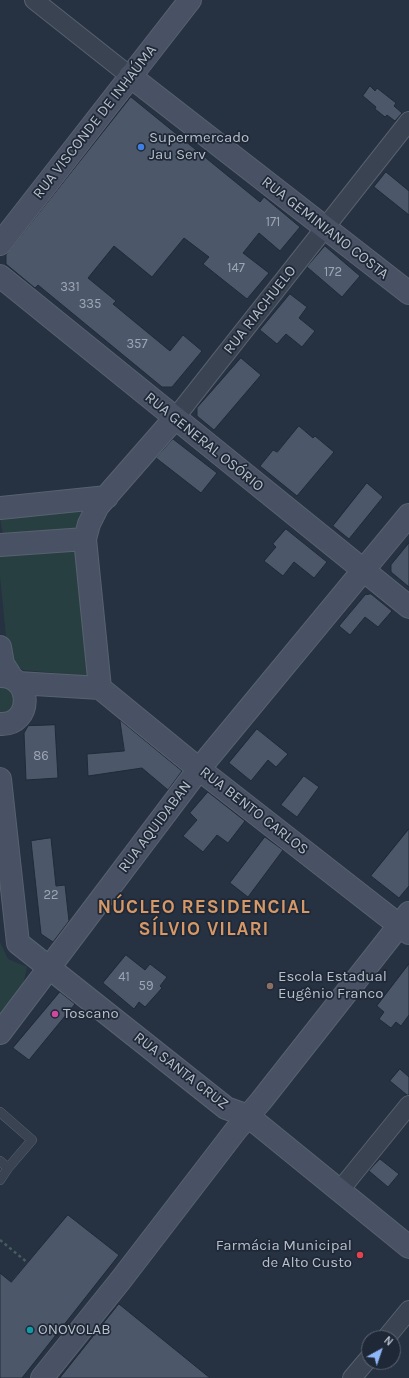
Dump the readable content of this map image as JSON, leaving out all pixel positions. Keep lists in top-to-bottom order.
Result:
{
  "streets": {
    "street": [
      "RUA VISCONDE DE INHAÚMA",
      "RUA GEMINIANO COSTA",
      "RUA RIACHUELO",
      "RUA GENERAL OSÓRIO",
      "RUA BENTO CARLOS",
      "RUA AQUIDABAN",
      "RUA SANTA CRUZ"
    ]
  },
  "crossings": [
    ["RUA VISCONDE DE INHAÚMA", "RUA GEMINIANO COSTA"],
    ["RUA GEMINIANO COSTA", "RUA RIACHUELO"],
    ["RUA RIACHUELO", "RUA GENERAL OSÓRIO"],
    ["RUA GENERAL OSÓRIO", "RUA AQUIDABAN"],
    ["RUA BENTO CARLOS", "RUA AQUIDABAN"],
    ["RUA AQUIDABAN", "RUA SANTA CRUZ"]
  ],
  "districts": ["NÚCLEO RESIDENCIAL SÍLVIO VILARI"],
  "places": [
    "Supermercado Jau Serv",
    "Escola Estadual Eugênio Franco",
    "Toscano",
    "Farmácia Municipal de Alto Custo",
    "ONOVOLAB"
  ],
  "house_numbers": [
    "171",
    "147",
    "172",
    "331",
    "335",
    "357",
    "86",
    "22",
    "41",
    "59"
  ],
  "north": "top right"
}
